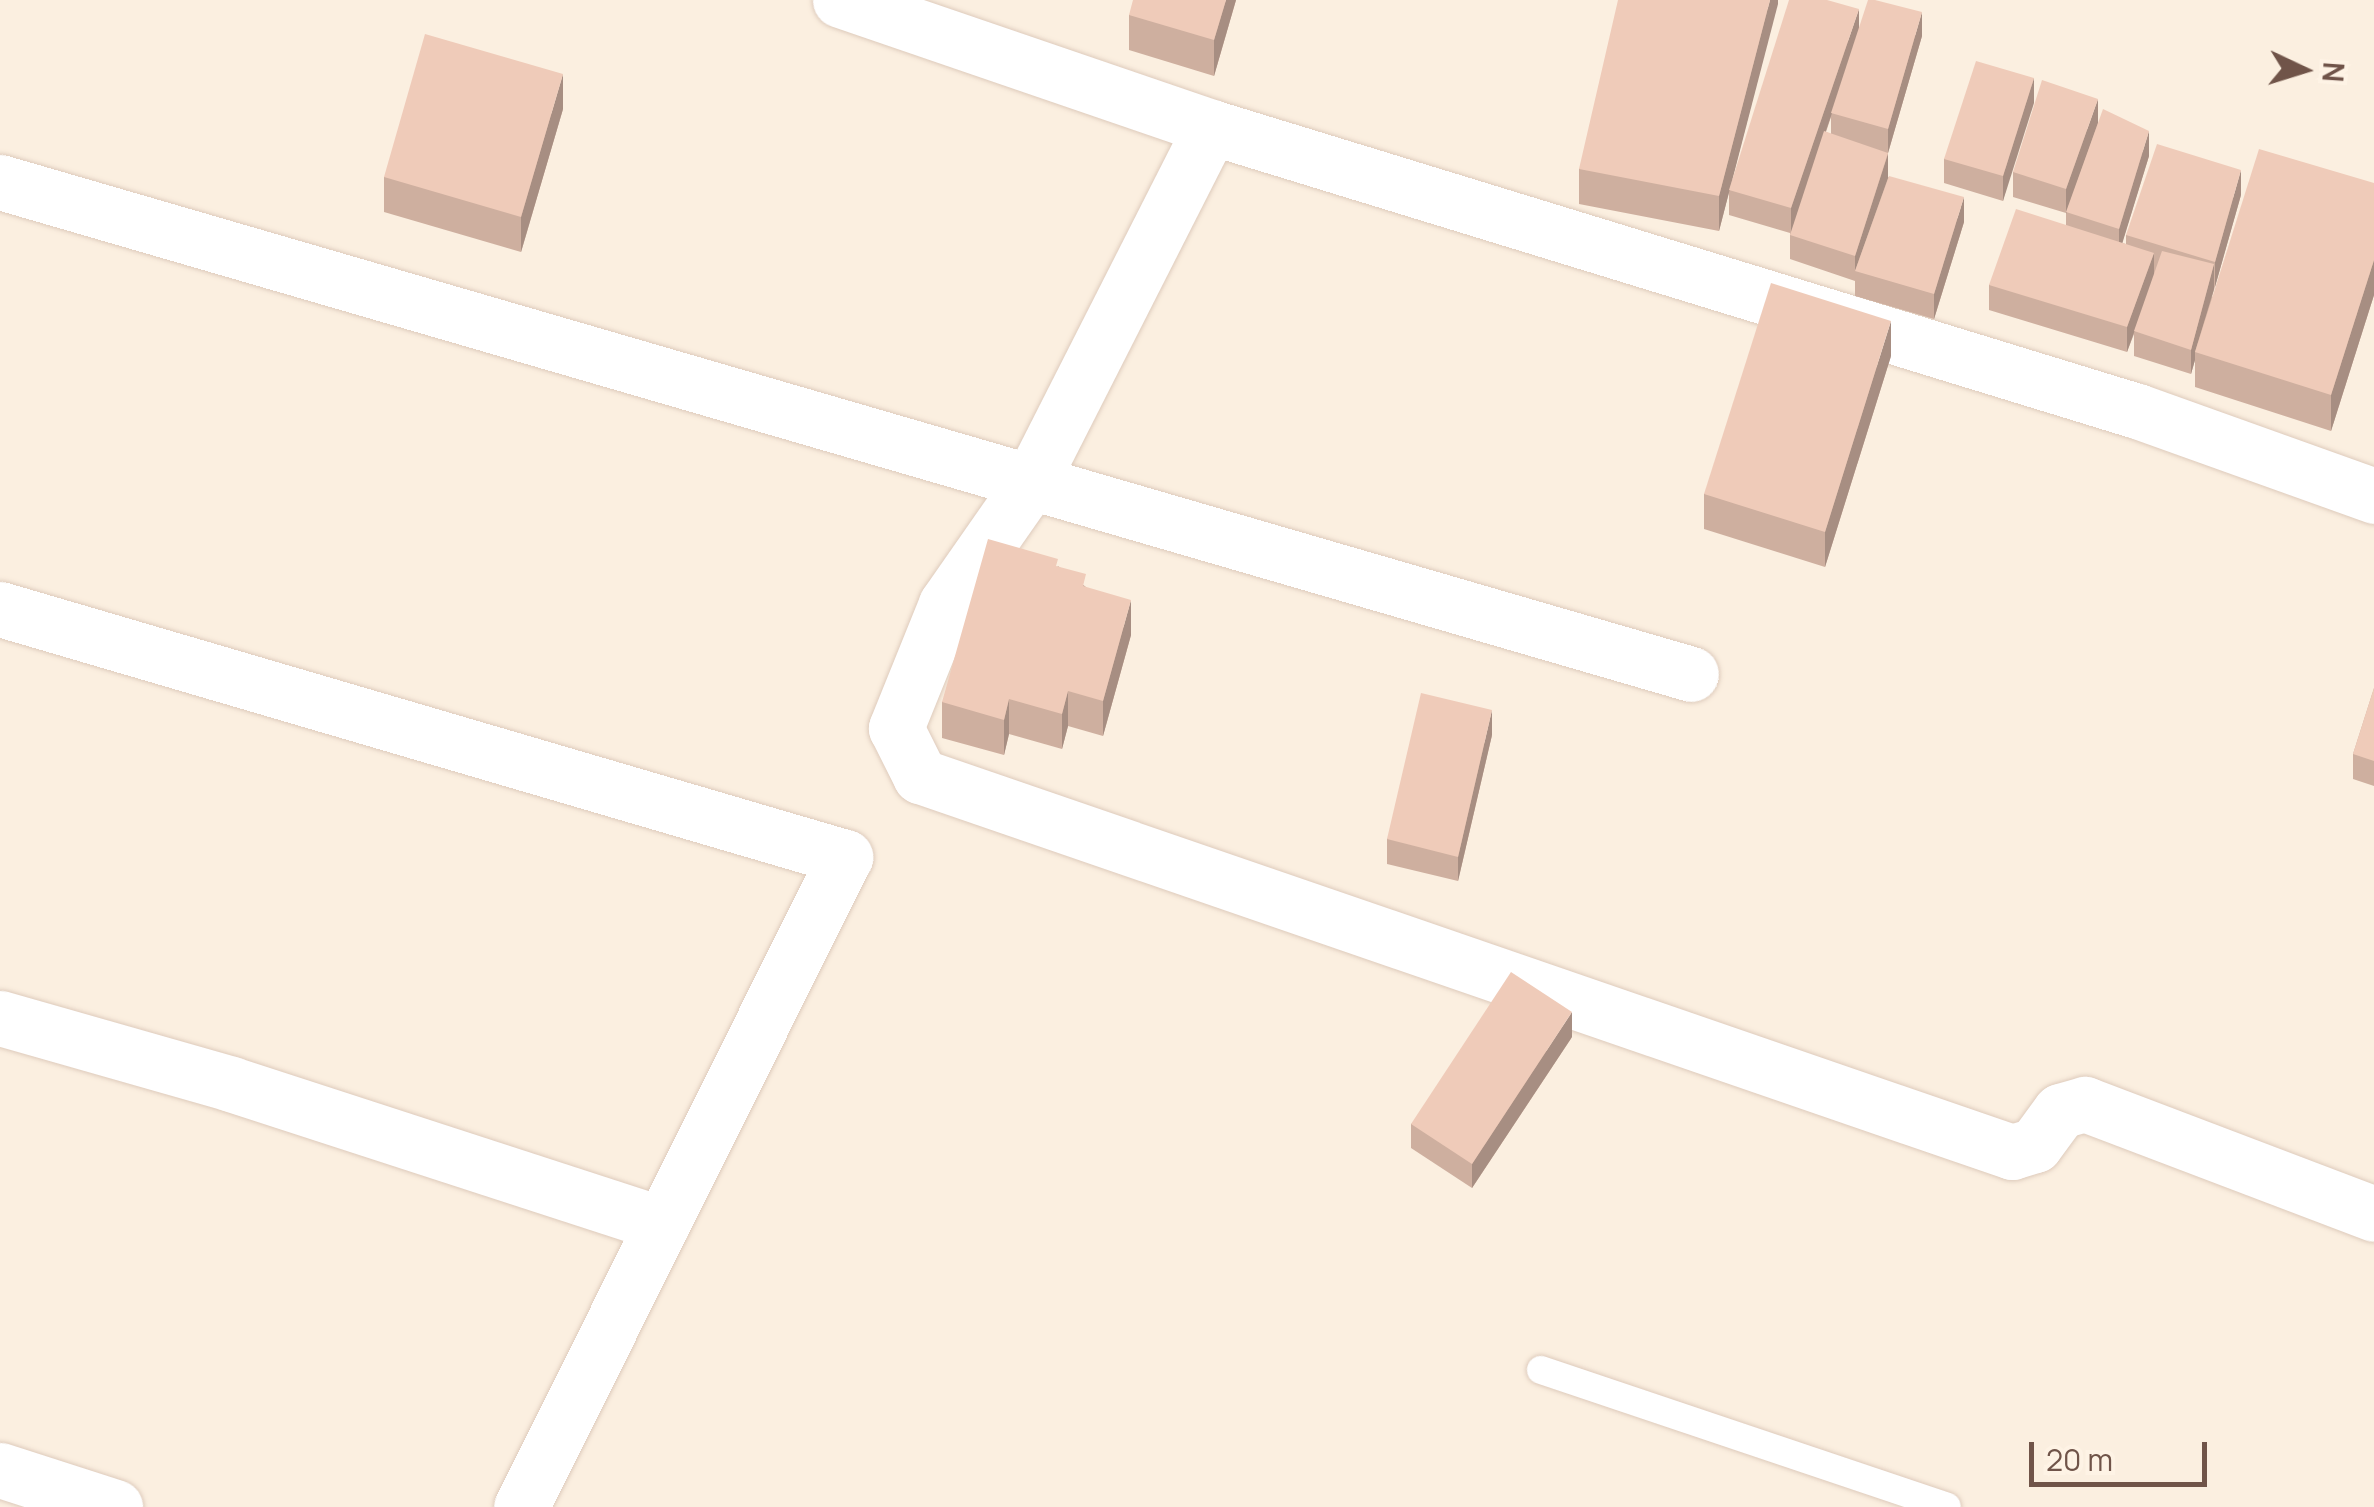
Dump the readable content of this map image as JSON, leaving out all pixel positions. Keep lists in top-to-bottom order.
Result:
{
  "scale_bar": "20 m",
  "north": "right"
}
